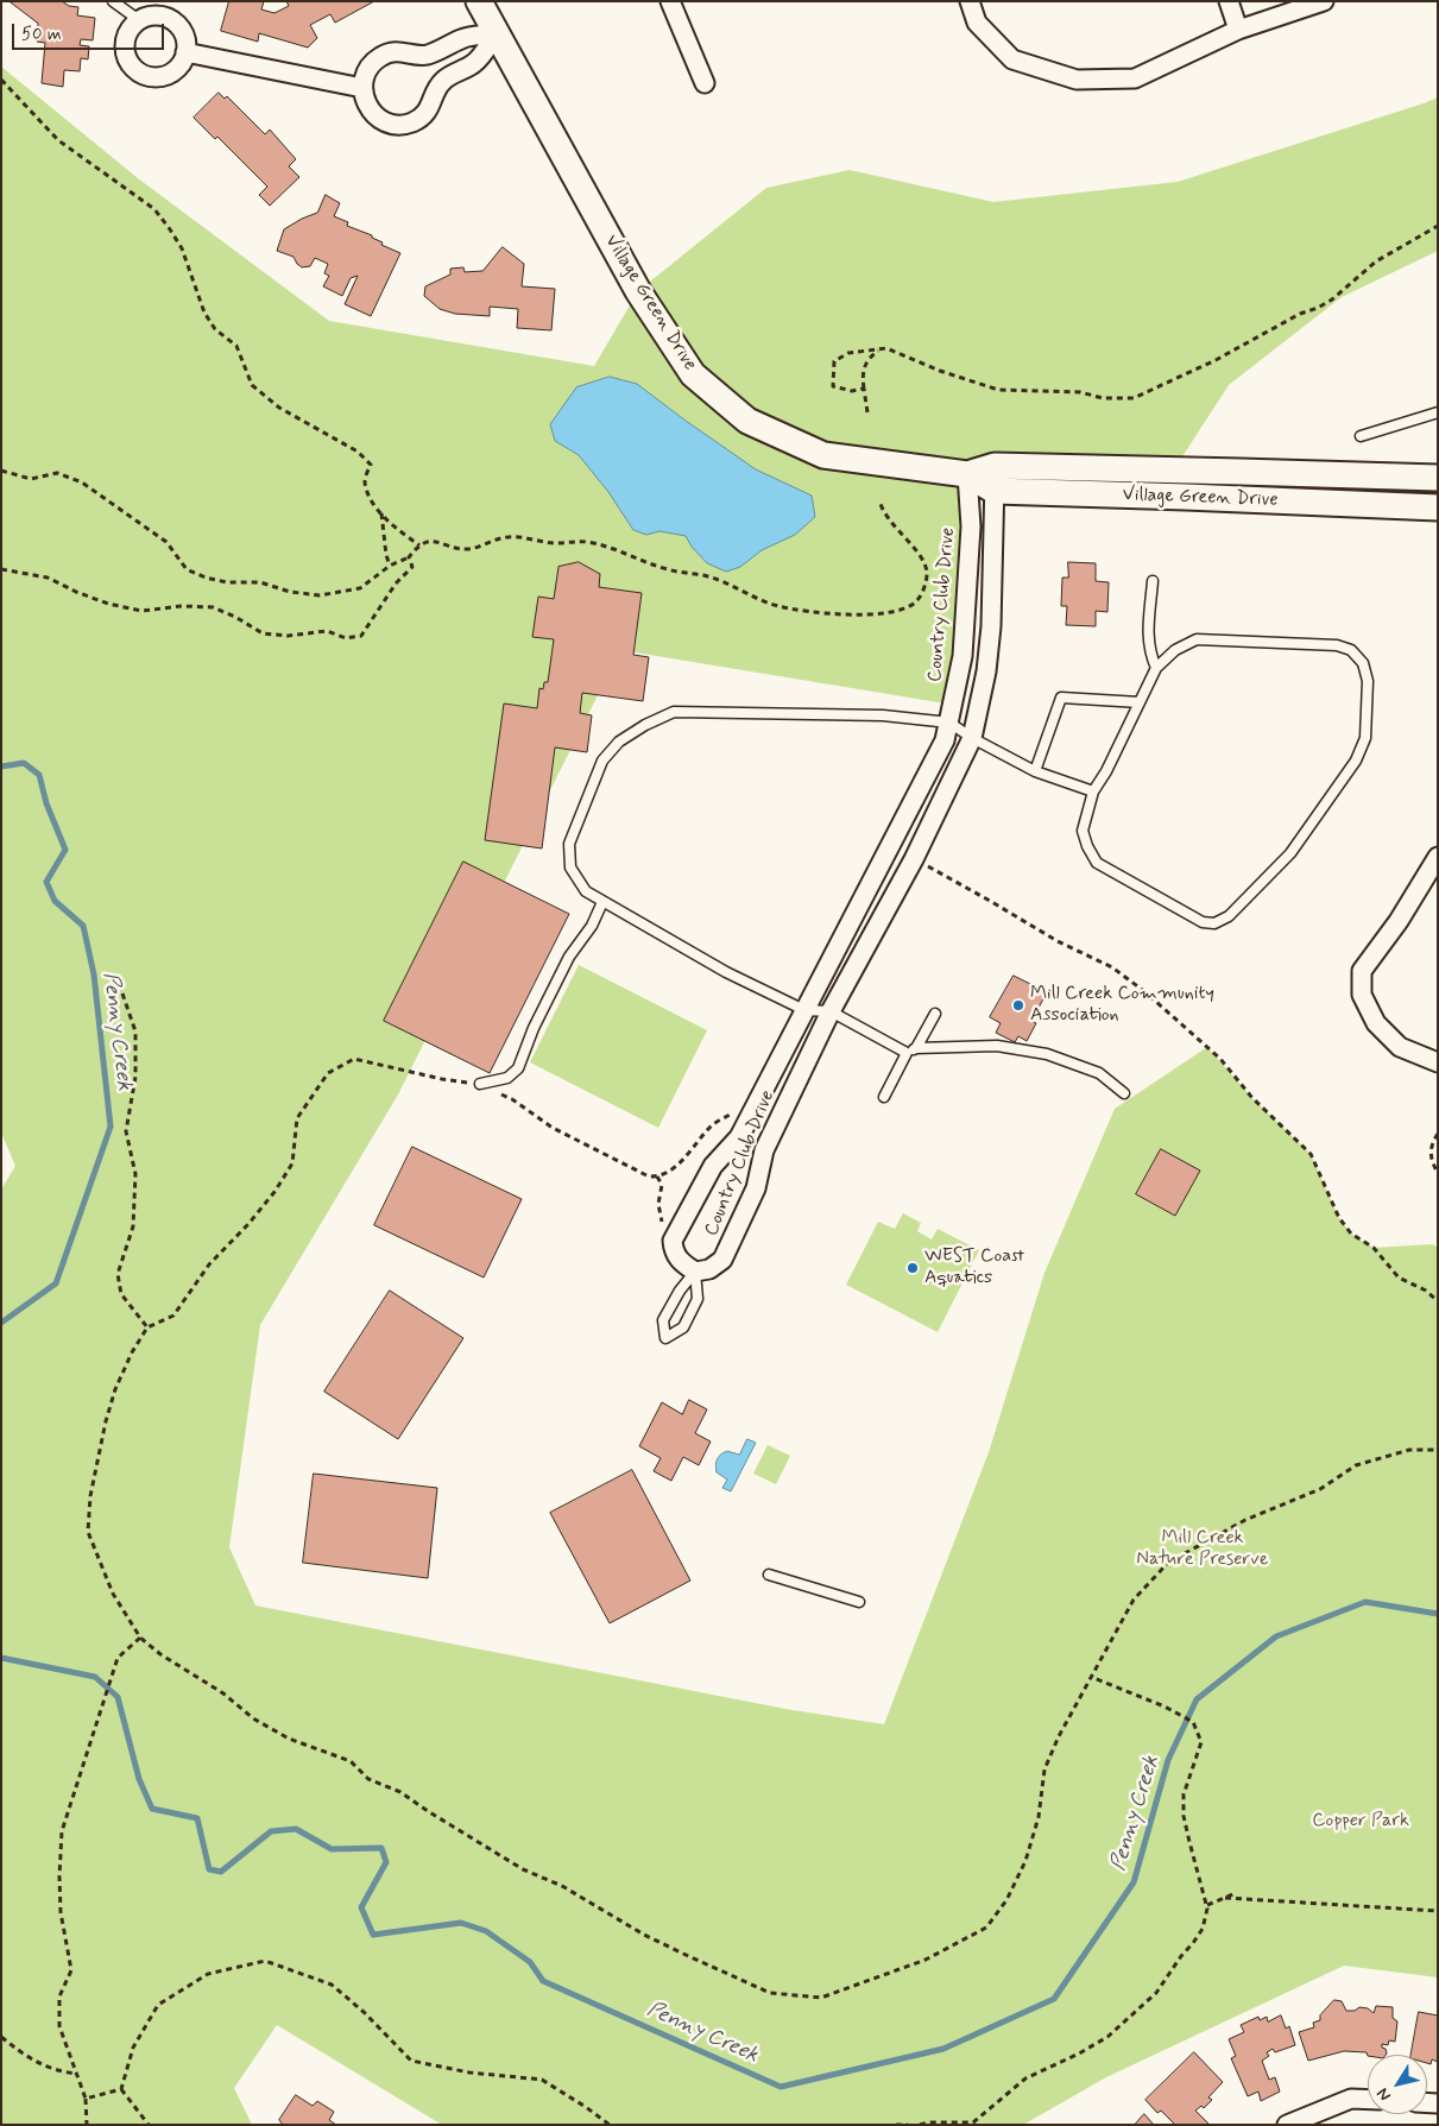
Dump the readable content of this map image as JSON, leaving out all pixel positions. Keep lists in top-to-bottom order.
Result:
{
  "streets": {
    "street": ["Village Green Drive", "Country Club Drive"]
  },
  "crossings": [
    ["Village Green Drive", "Country Club Drive"]
  ],
  "water": ["Penny Creek"],
  "parks": ["Mill Creek Nature Preserve", "Copper Park"],
  "places": ["Mill Creek Community Association", "WEST Coast Aquatics"],
  "scale_bar": "50 m",
  "north": "bottom left"
}
